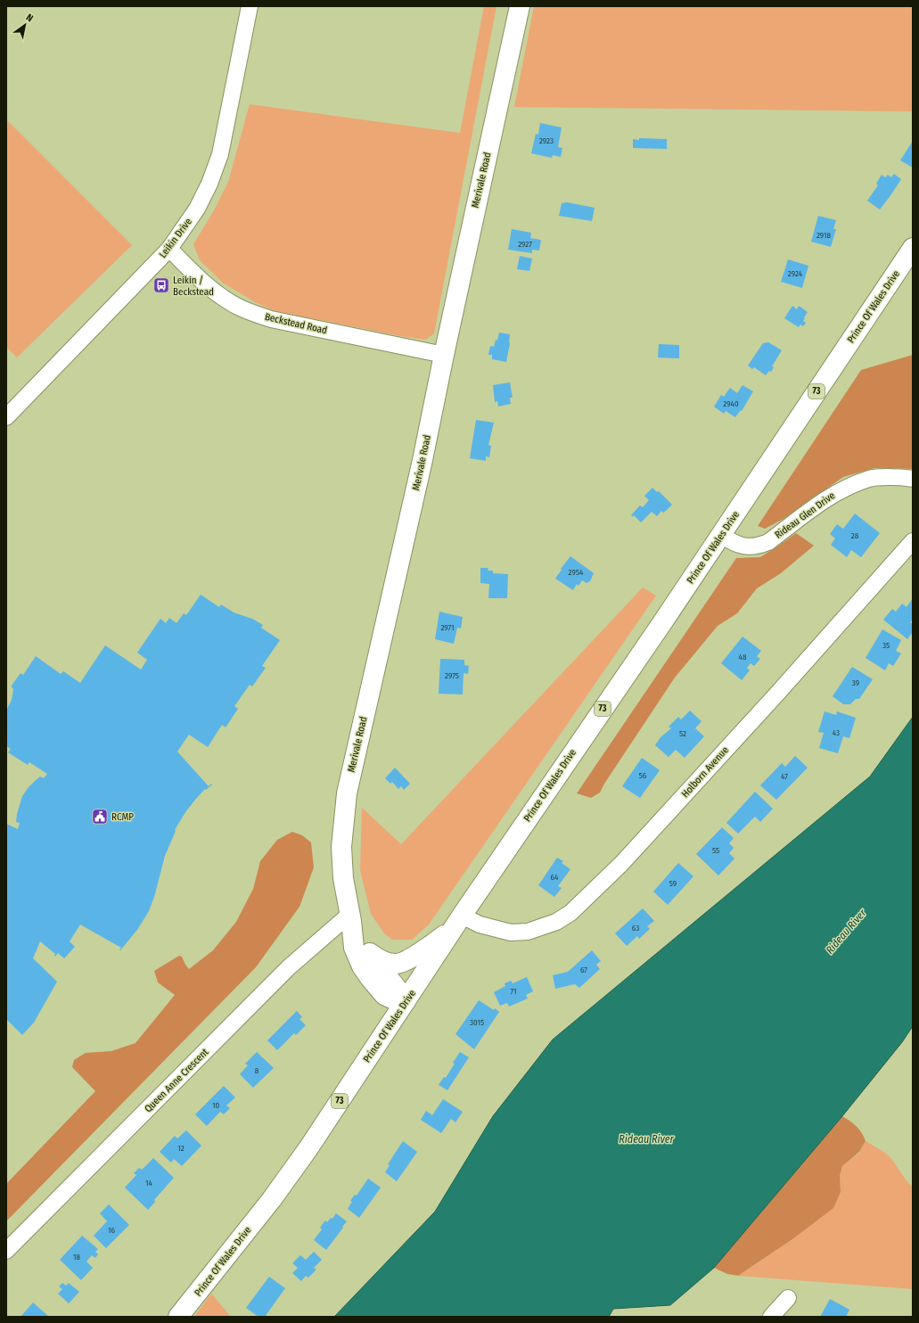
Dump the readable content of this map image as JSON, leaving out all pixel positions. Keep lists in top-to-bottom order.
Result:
{
  "streets": {
    "main road": ["Merivale Road", "Prince Of Wales Drive", "73"],
    "street": [
      "Leikin Drive",
      "Beckstead Road",
      "Rideau Glen Drive",
      "Holborn Avenue",
      "Queen Anne Crescent"
    ]
  },
  "crossings": [
    ["Merivale Road", "Prince Of Wales Drive"],
    ["Merivale Road", "Beckstead Road"],
    ["Merivale Road", "Queen Anne Crescent"],
    ["Leikin Drive", "Beckstead Road"],
    ["Prince Of Wales Drive", "Rideau Glen Drive"],
    ["Prince Of Wales Drive", "Holborn Avenue"]
  ],
  "water": ["Rideau River"],
  "places": {
    "bus stop": ["Leikin / Beckstead"],
    "public building": ["RCMP"]
  },
  "house_numbers": [
    "2923",
    "2918",
    "2927",
    "2924",
    "2940",
    "28",
    "2954",
    "2971",
    "35",
    "48",
    "2975",
    "39",
    "43",
    "52",
    "56",
    "47",
    "55",
    "64",
    "59",
    "63",
    "67",
    "71",
    "3015",
    "8",
    "10",
    "12",
    "14",
    "16",
    "18"
  ],
  "north": "top right"
}
